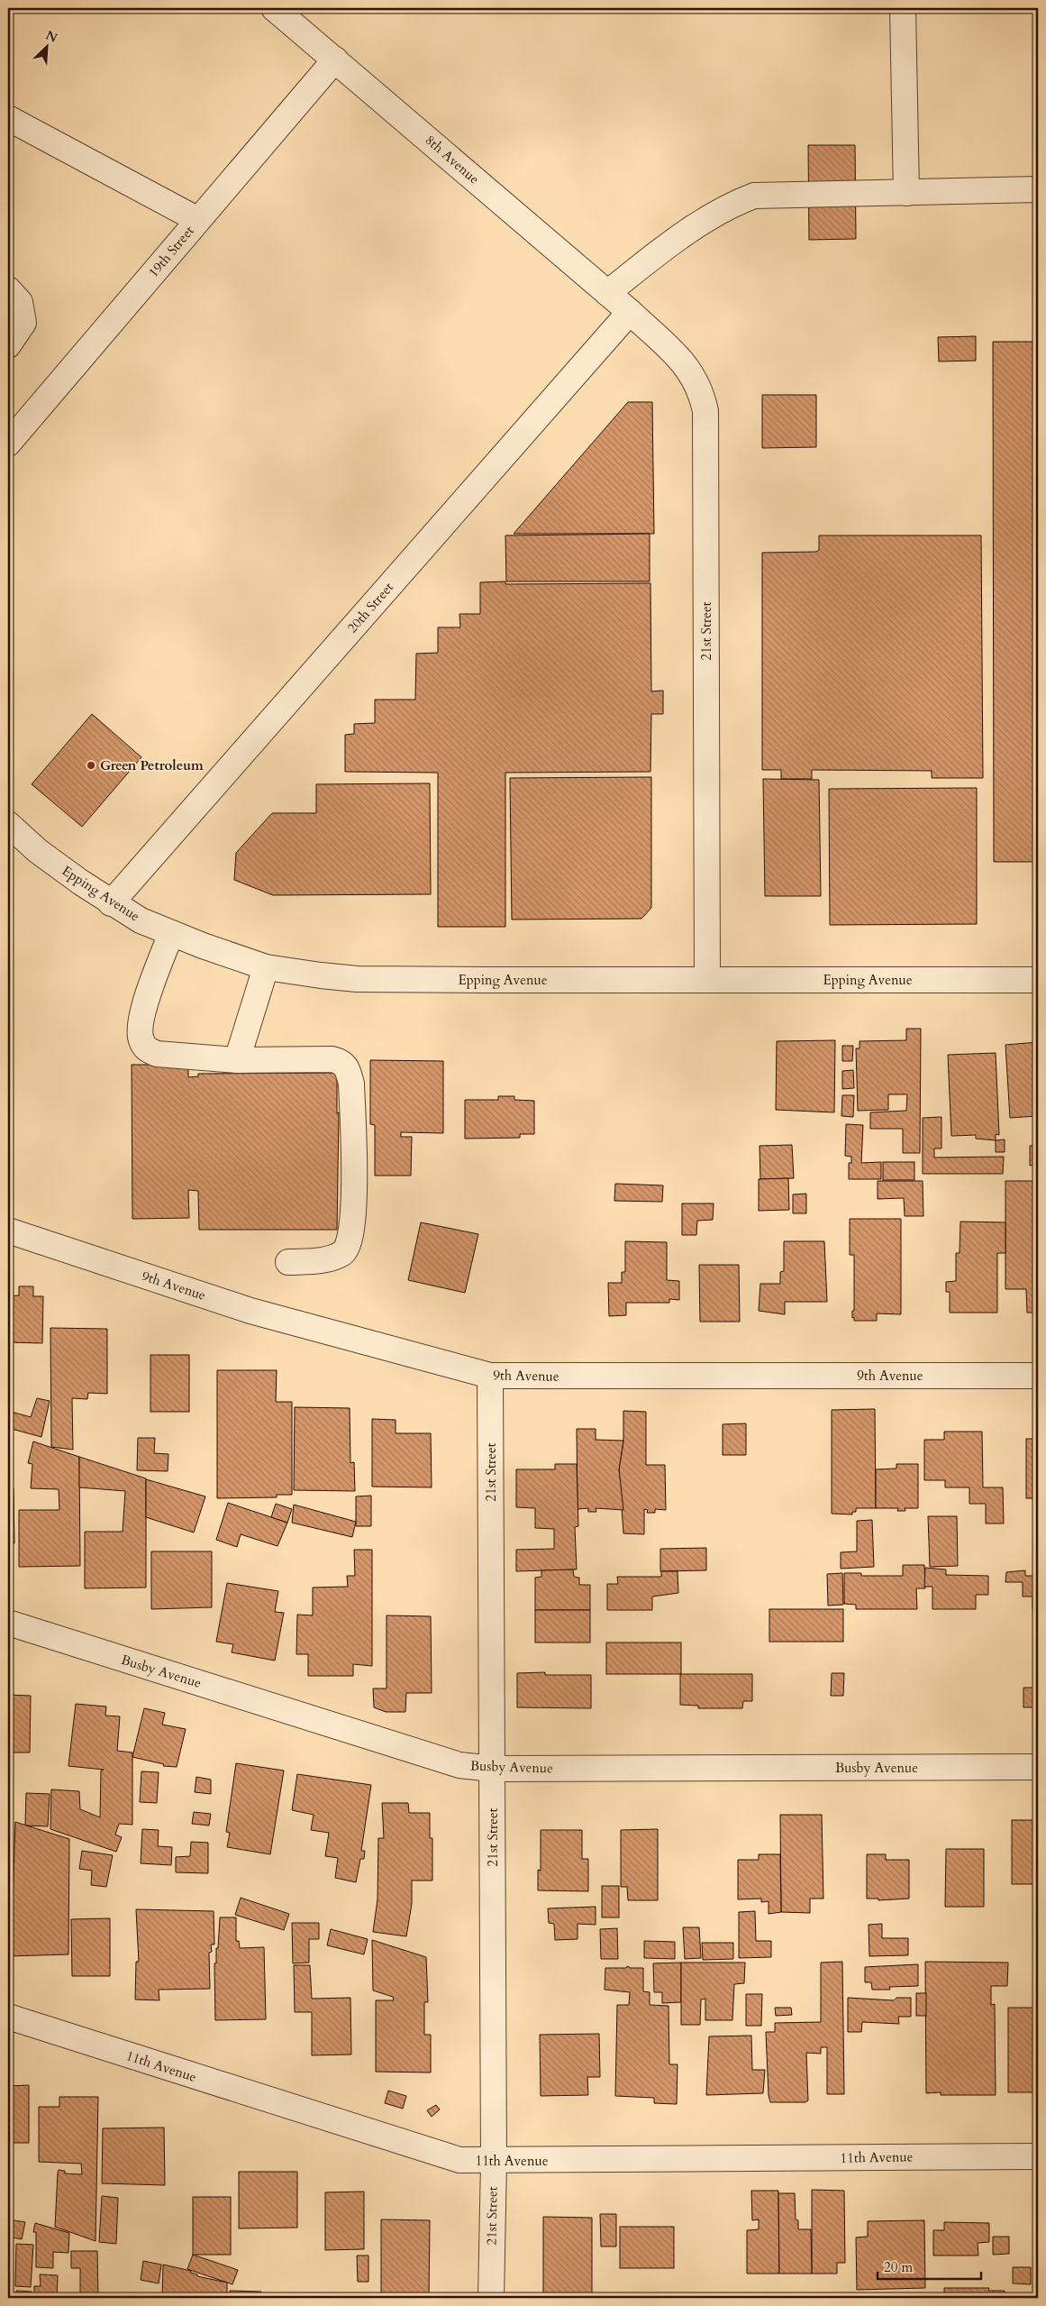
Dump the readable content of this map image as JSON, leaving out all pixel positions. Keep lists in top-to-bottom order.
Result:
{
  "streets": {
    "street": [
      "8th Avenue",
      "19th Street",
      "20th Street",
      "21st Street",
      "Epping Avenue",
      "9th Avenue",
      "Busby Avenue",
      "11th Avenue"
    ]
  },
  "crossings": [
    ["8th Avenue", "19th Street"],
    ["8th Avenue", "20th Street"],
    ["8th Avenue", "21st Street"],
    ["20th Street", "21st Street"],
    ["20th Street", "Epping Avenue"],
    ["21st Street", "Epping Avenue"],
    ["21st Street", "9th Avenue"],
    ["21st Street", "Busby Avenue"],
    ["21st Street", "11th Avenue"]
  ],
  "places": ["Green Petroleum"],
  "scale_bar": "20 m",
  "north": "top right"
}
